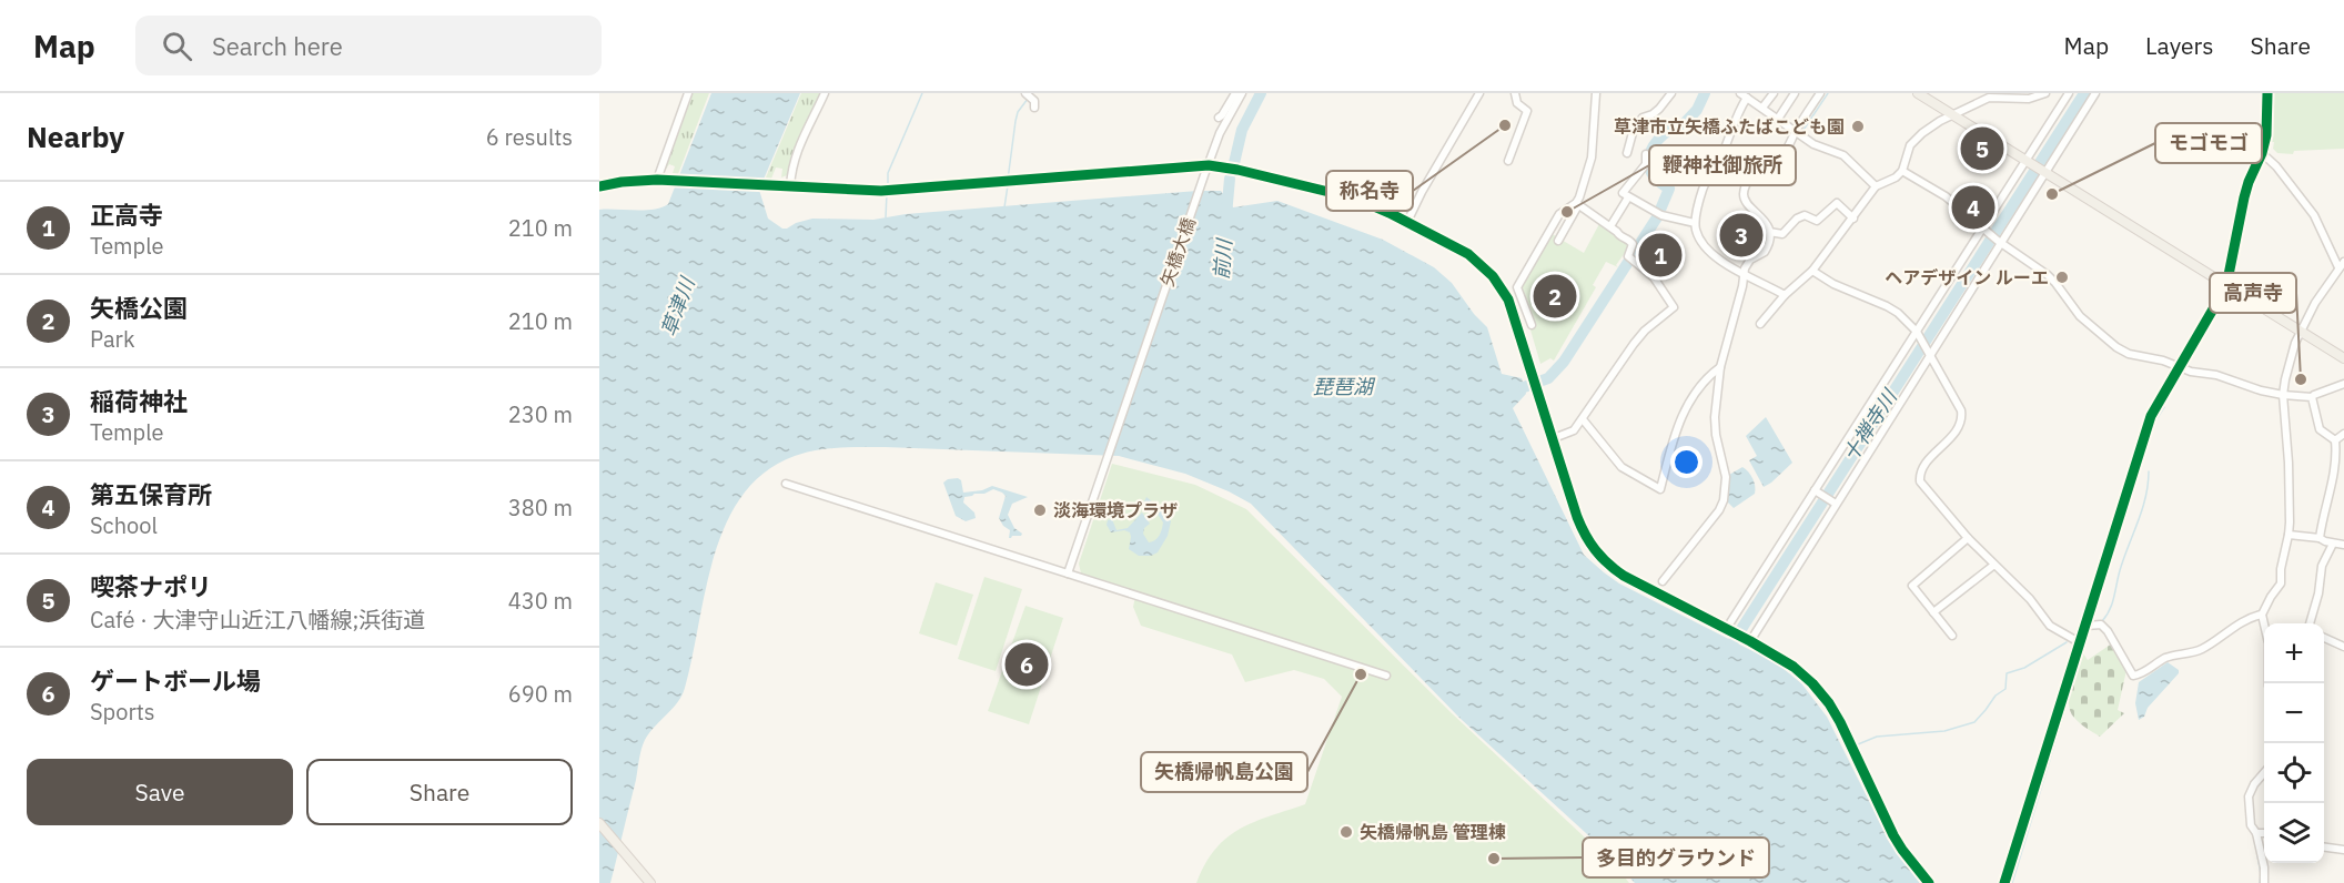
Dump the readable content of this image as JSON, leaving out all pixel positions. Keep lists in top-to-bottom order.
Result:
{
  "streets": {
    "street": ["矢橋大橋"]
  },
  "water": [
    "前川",
    "草津川",
    "琵琶湖",
    "十禅寺川"
  ],
  "places": [
    "称名寺",
    "草津市立矢橋ふたばこども園",
    "モゴモゴ",
    "鞭神社御旅所",
    "ヘアデザイン ルーエ",
    "高声寺",
    "淡海環境プラザ",
    "矢橋帰帆島公園",
    "矢橋帰帆島 管理棟",
    "多目的グラウンド"
  ],
  "page": {
    "header": "Map",
    "search": "Search here",
    "nav": ["Map", "Layers", "Share"],
    "heading": ["Nearby", "6 results"],
    "pins": [
      "5",
      "4",
      "3",
      "1",
      "2",
      "6"
    ],
    "list": [
      {
        "mark": "1",
        "name": "正高寺",
        "note": "Temple",
        "value": "210 m"
      },
      {
        "mark": "2",
        "name": "矢橋公園",
        "note": "Park",
        "value": "210 m"
      },
      {
        "mark": "3",
        "name": "稲荷神社",
        "note": "Temple",
        "value": "230 m"
      },
      {
        "mark": "4",
        "name": "第五保育所",
        "note": "School",
        "value": "380 m"
      },
      {
        "mark": "5",
        "name": "喫茶ナポリ",
        "note": "Café · 大津守山近江八幡線;浜街道",
        "value": "430 m"
      },
      {
        "mark": "6",
        "name": "ゲートボール場",
        "note": "Sports",
        "value": "690 m"
      }
    ],
    "map_buttons": ["+", "−"],
    "buttons": ["Save", "Share"]
  }
}
